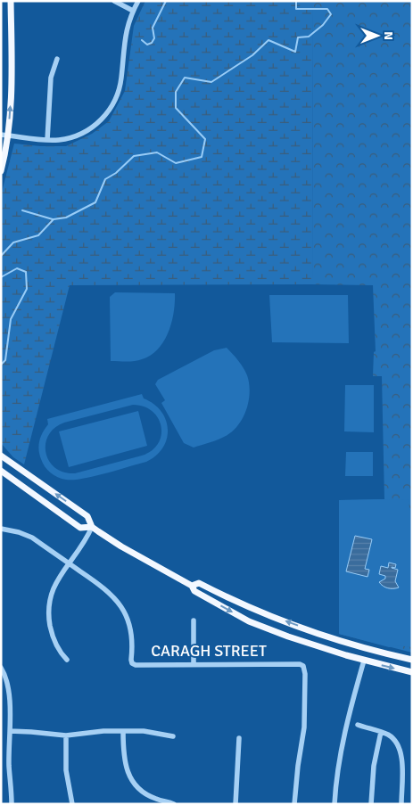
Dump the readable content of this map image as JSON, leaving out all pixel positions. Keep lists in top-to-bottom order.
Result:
{
  "streets": {
    "street": ["CARAGH STREET"]
  },
  "north": "right"
}
